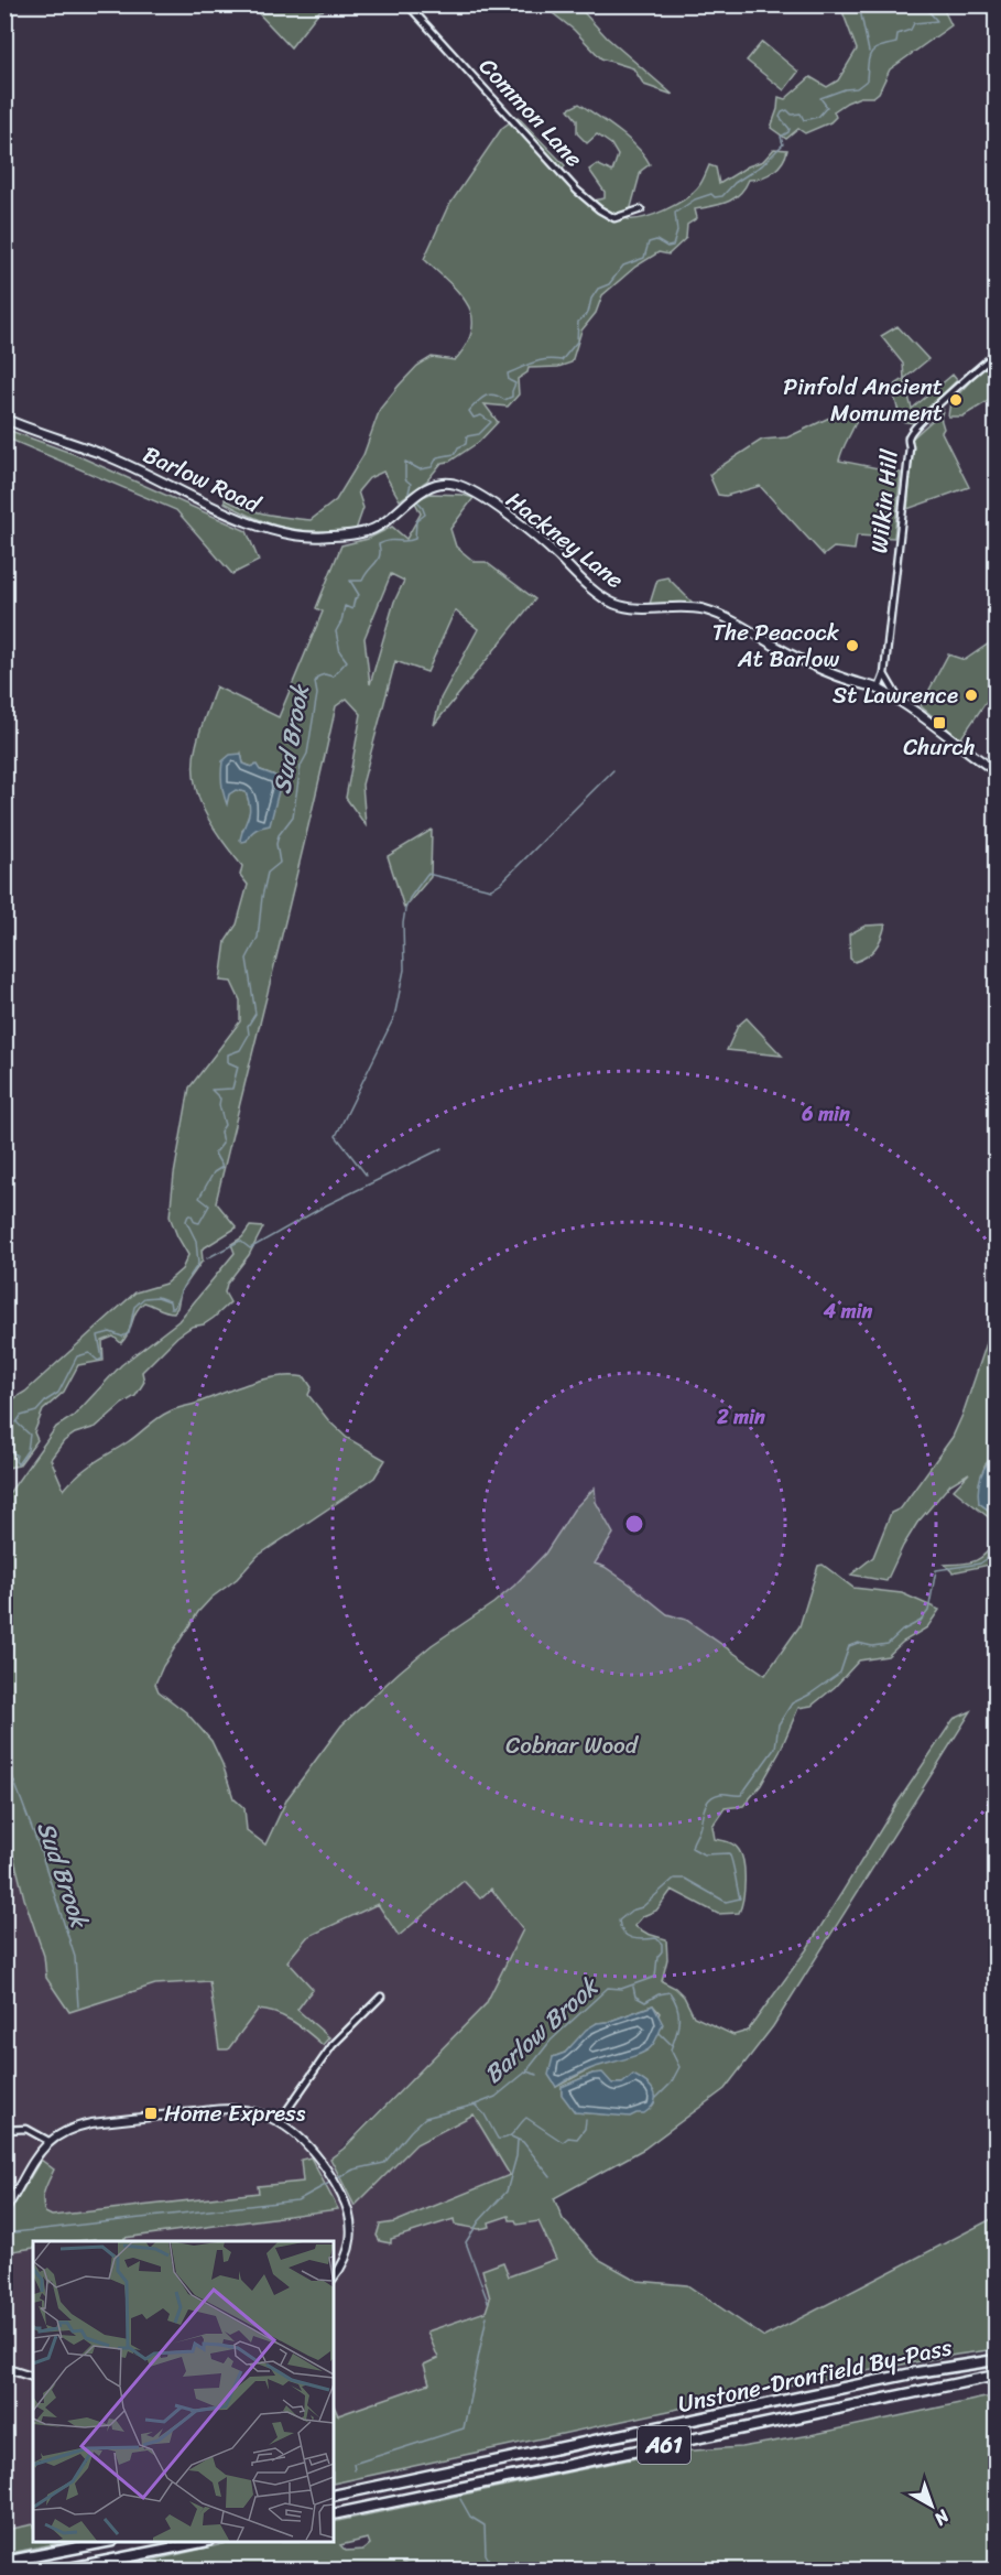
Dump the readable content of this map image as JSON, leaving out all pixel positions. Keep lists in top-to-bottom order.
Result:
{
  "streets": {
    "highway": ["Unstone-Dronfield By-Pass", "A61"],
    "main road": ["Barlow Road", "Hackney Lane"],
    "street": ["Common Lane", "Wilkin Hill"]
  },
  "crossings": [
    ["Barlow Road", "Hackney Lane"],
    ["Wilkin Hill", "Hackney Lane"]
  ],
  "water": ["Sud Brook", "Barlow Brook"],
  "parks": ["Cobnar Wood"],
  "places": {
    "other": ["Pinfold Ancient Momument", "The Peacock At Barlow", "St Lawrence"],
    "transit": ["Church", "Home Express"]
  },
  "north": "bottom right",
  "rings": ["6 min", "4 min", "2 min"]
}
